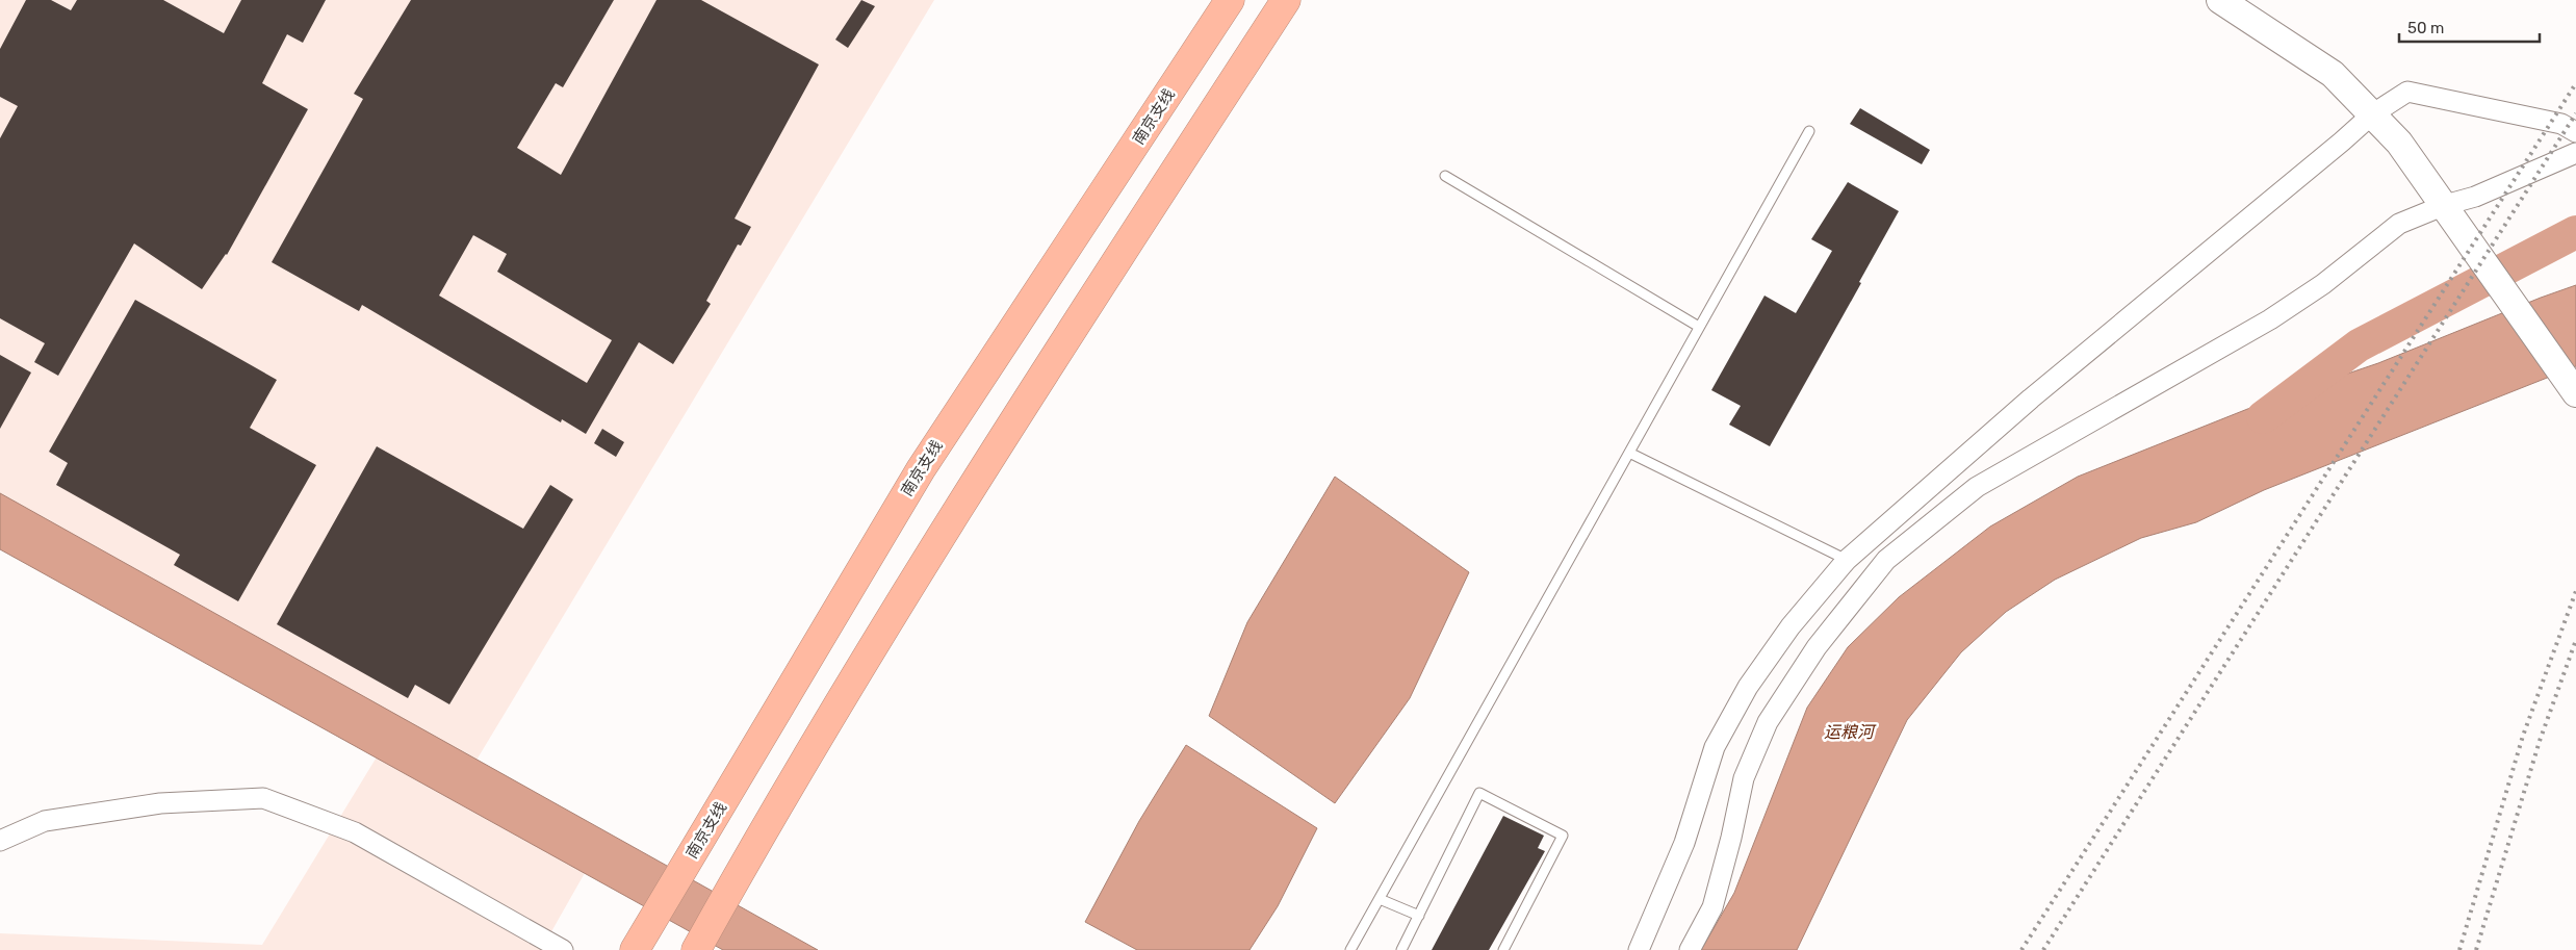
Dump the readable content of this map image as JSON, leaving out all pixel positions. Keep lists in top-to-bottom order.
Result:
{
  "streets": {
    "highway": ["南京支线"]
  },
  "water": ["运粮河"],
  "scale_bar": "50 m"
}
